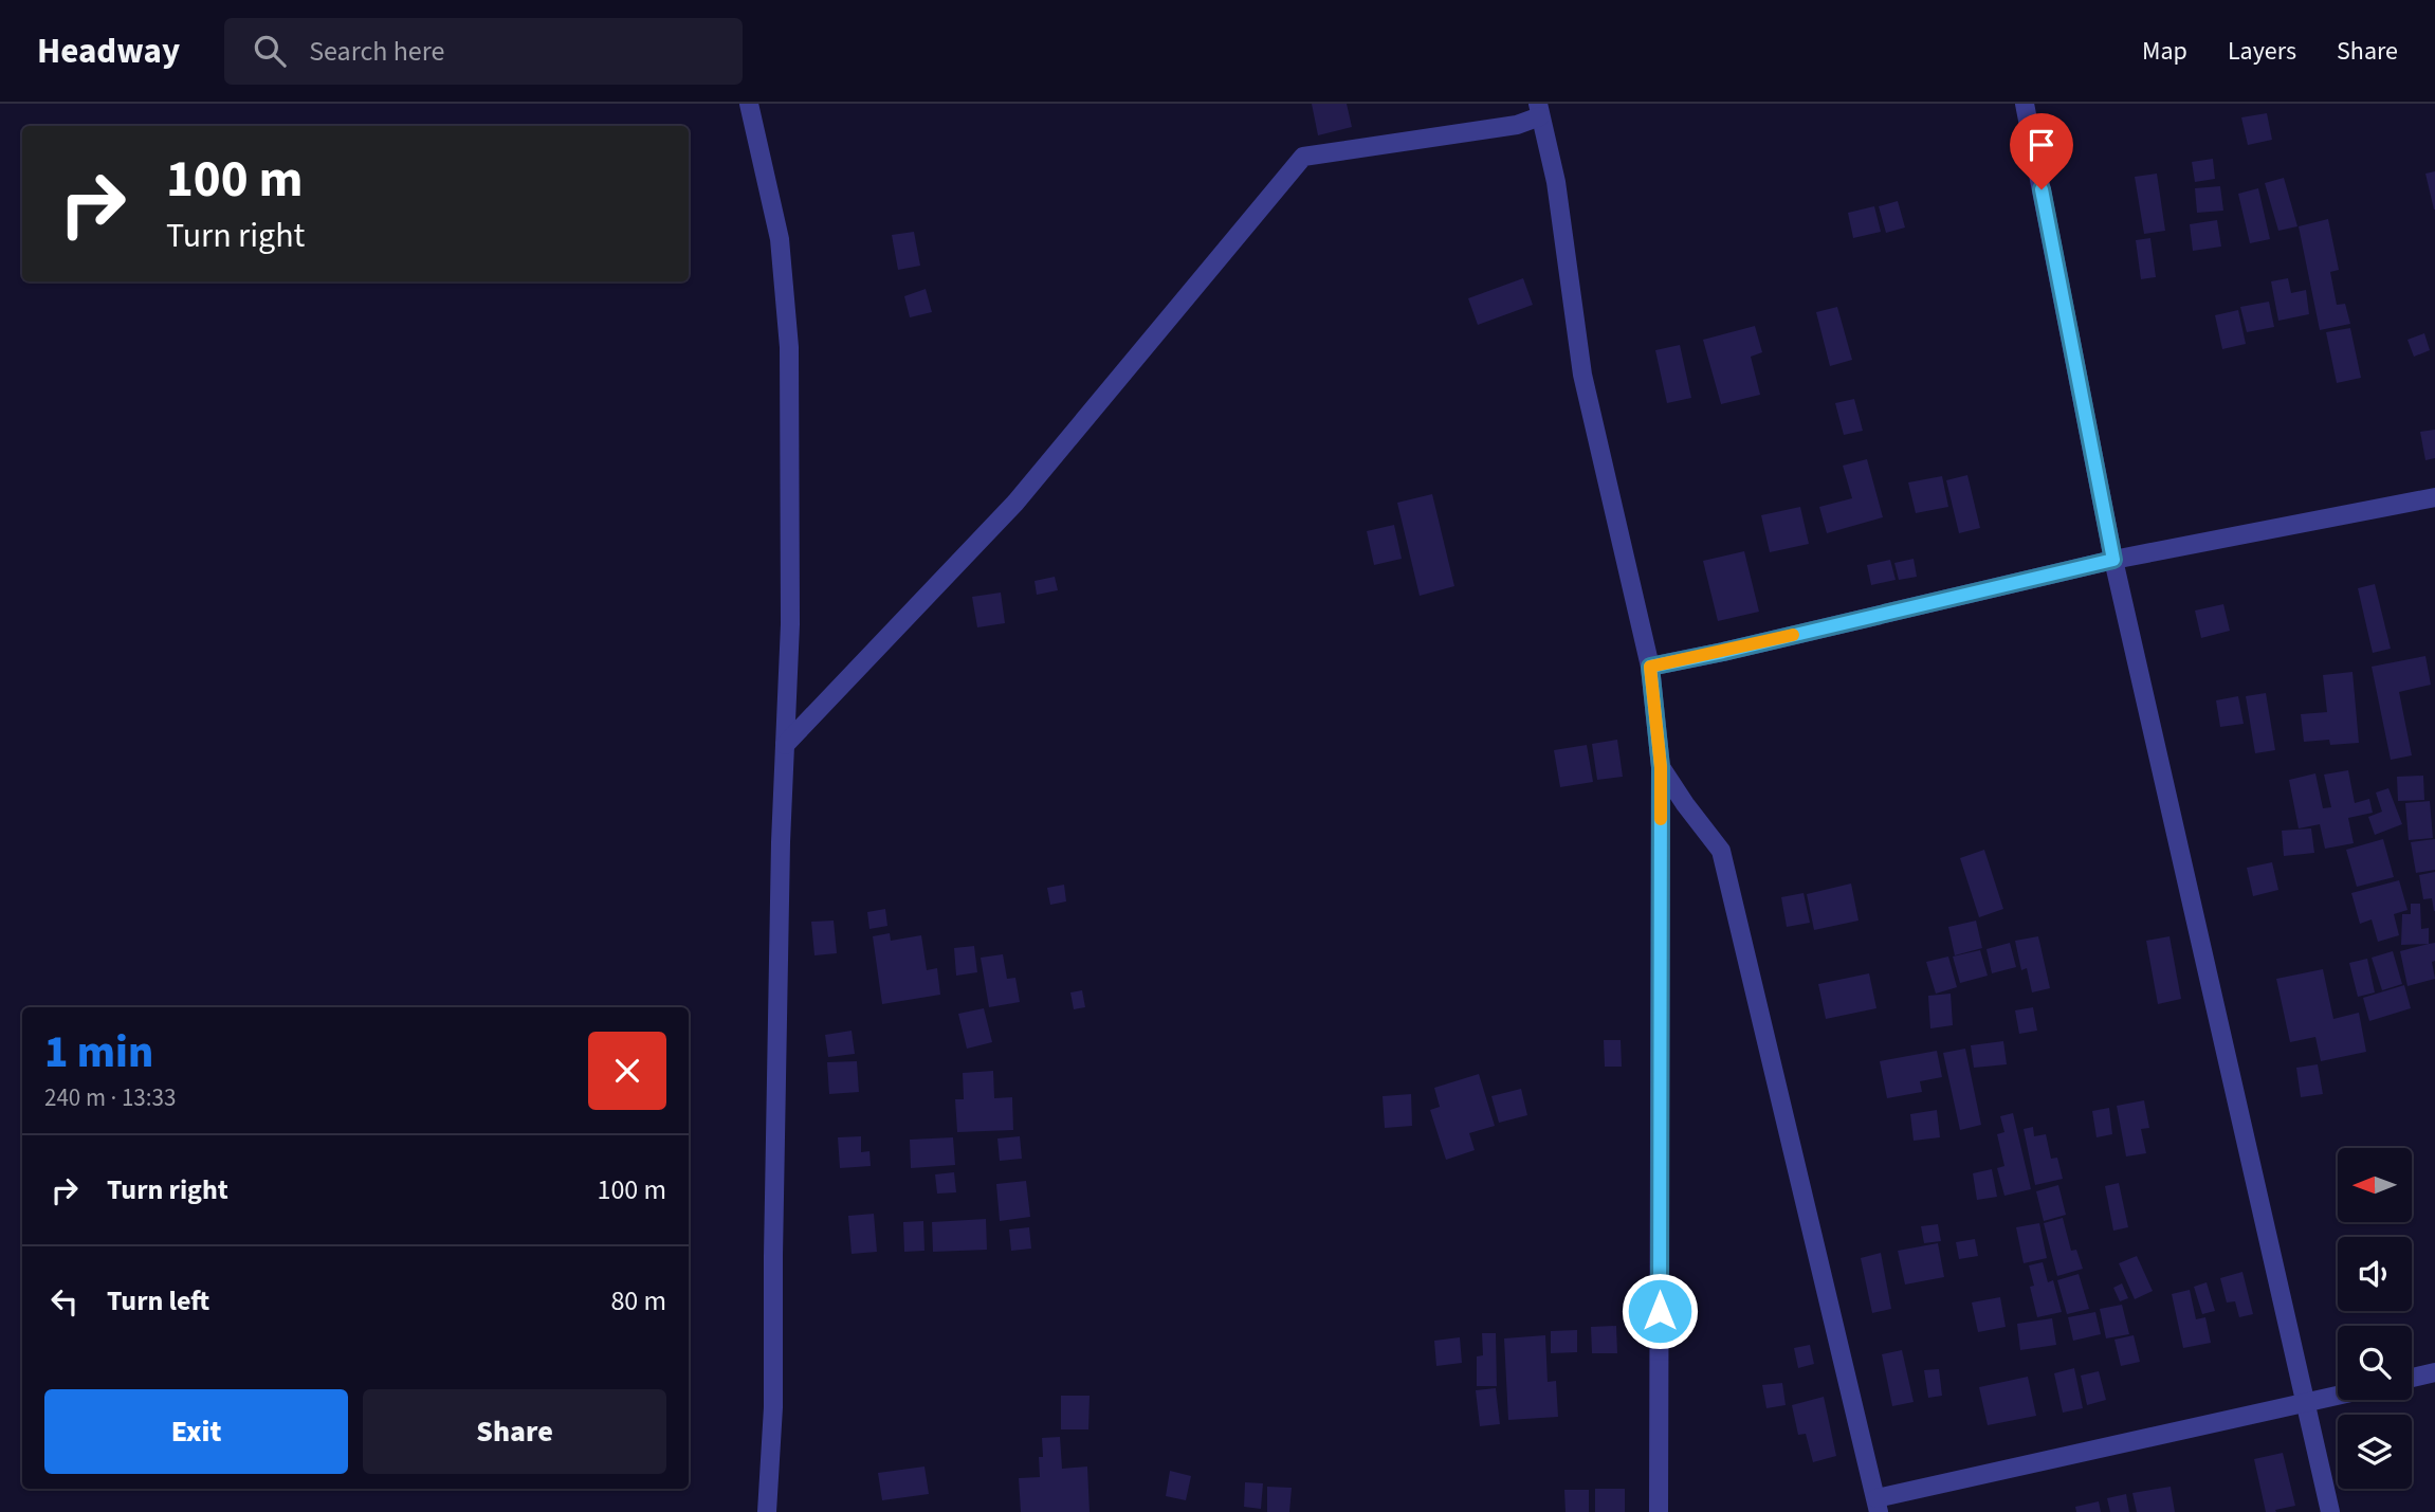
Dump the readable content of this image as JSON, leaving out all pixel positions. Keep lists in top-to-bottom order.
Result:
{
  "north": "left",
  "page": {
    "header": "Headway",
    "search": "Search here",
    "nav": ["Map", "Layers", "Share"],
    "turn": ["100 m", "Turn right"],
    "heading": ["1 min", "240 m · 13:33"],
    "list": [
      {
        "name": "Turn right",
        "value": "100 m"
      },
      {
        "name": "Turn left",
        "value": "80 m"
      }
    ],
    "buttons": ["Exit", "Share"]
  }
}
